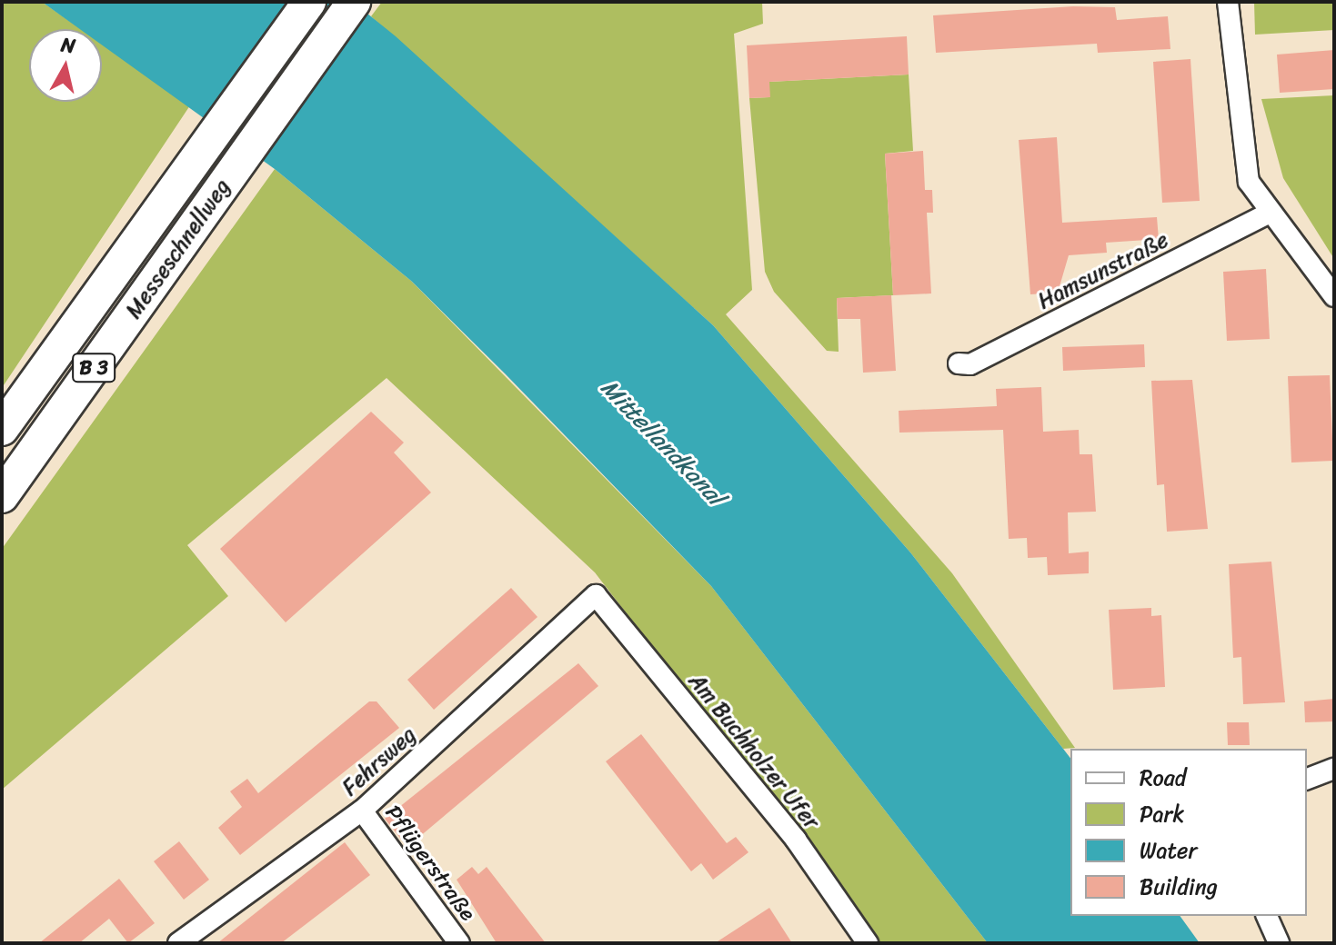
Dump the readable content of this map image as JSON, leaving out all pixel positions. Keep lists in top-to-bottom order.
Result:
{
  "streets": {
    "highway": ["Messeschnellweg", "B 3"],
    "street": [
      "Hamsunstraße",
      "Am Buchholzer Ufer",
      "Fehrsweg",
      "Pflügerstraße"
    ]
  },
  "crossings": [
    ["Am Buchholzer Ufer", "Fehrsweg"],
    ["Fehrsweg", "Pflügerstraße"]
  ],
  "water": ["Mittellandkanal"],
  "legend": [
    "Road",
    "Park",
    "Water",
    "Building"
  ],
  "north": "top"
}
